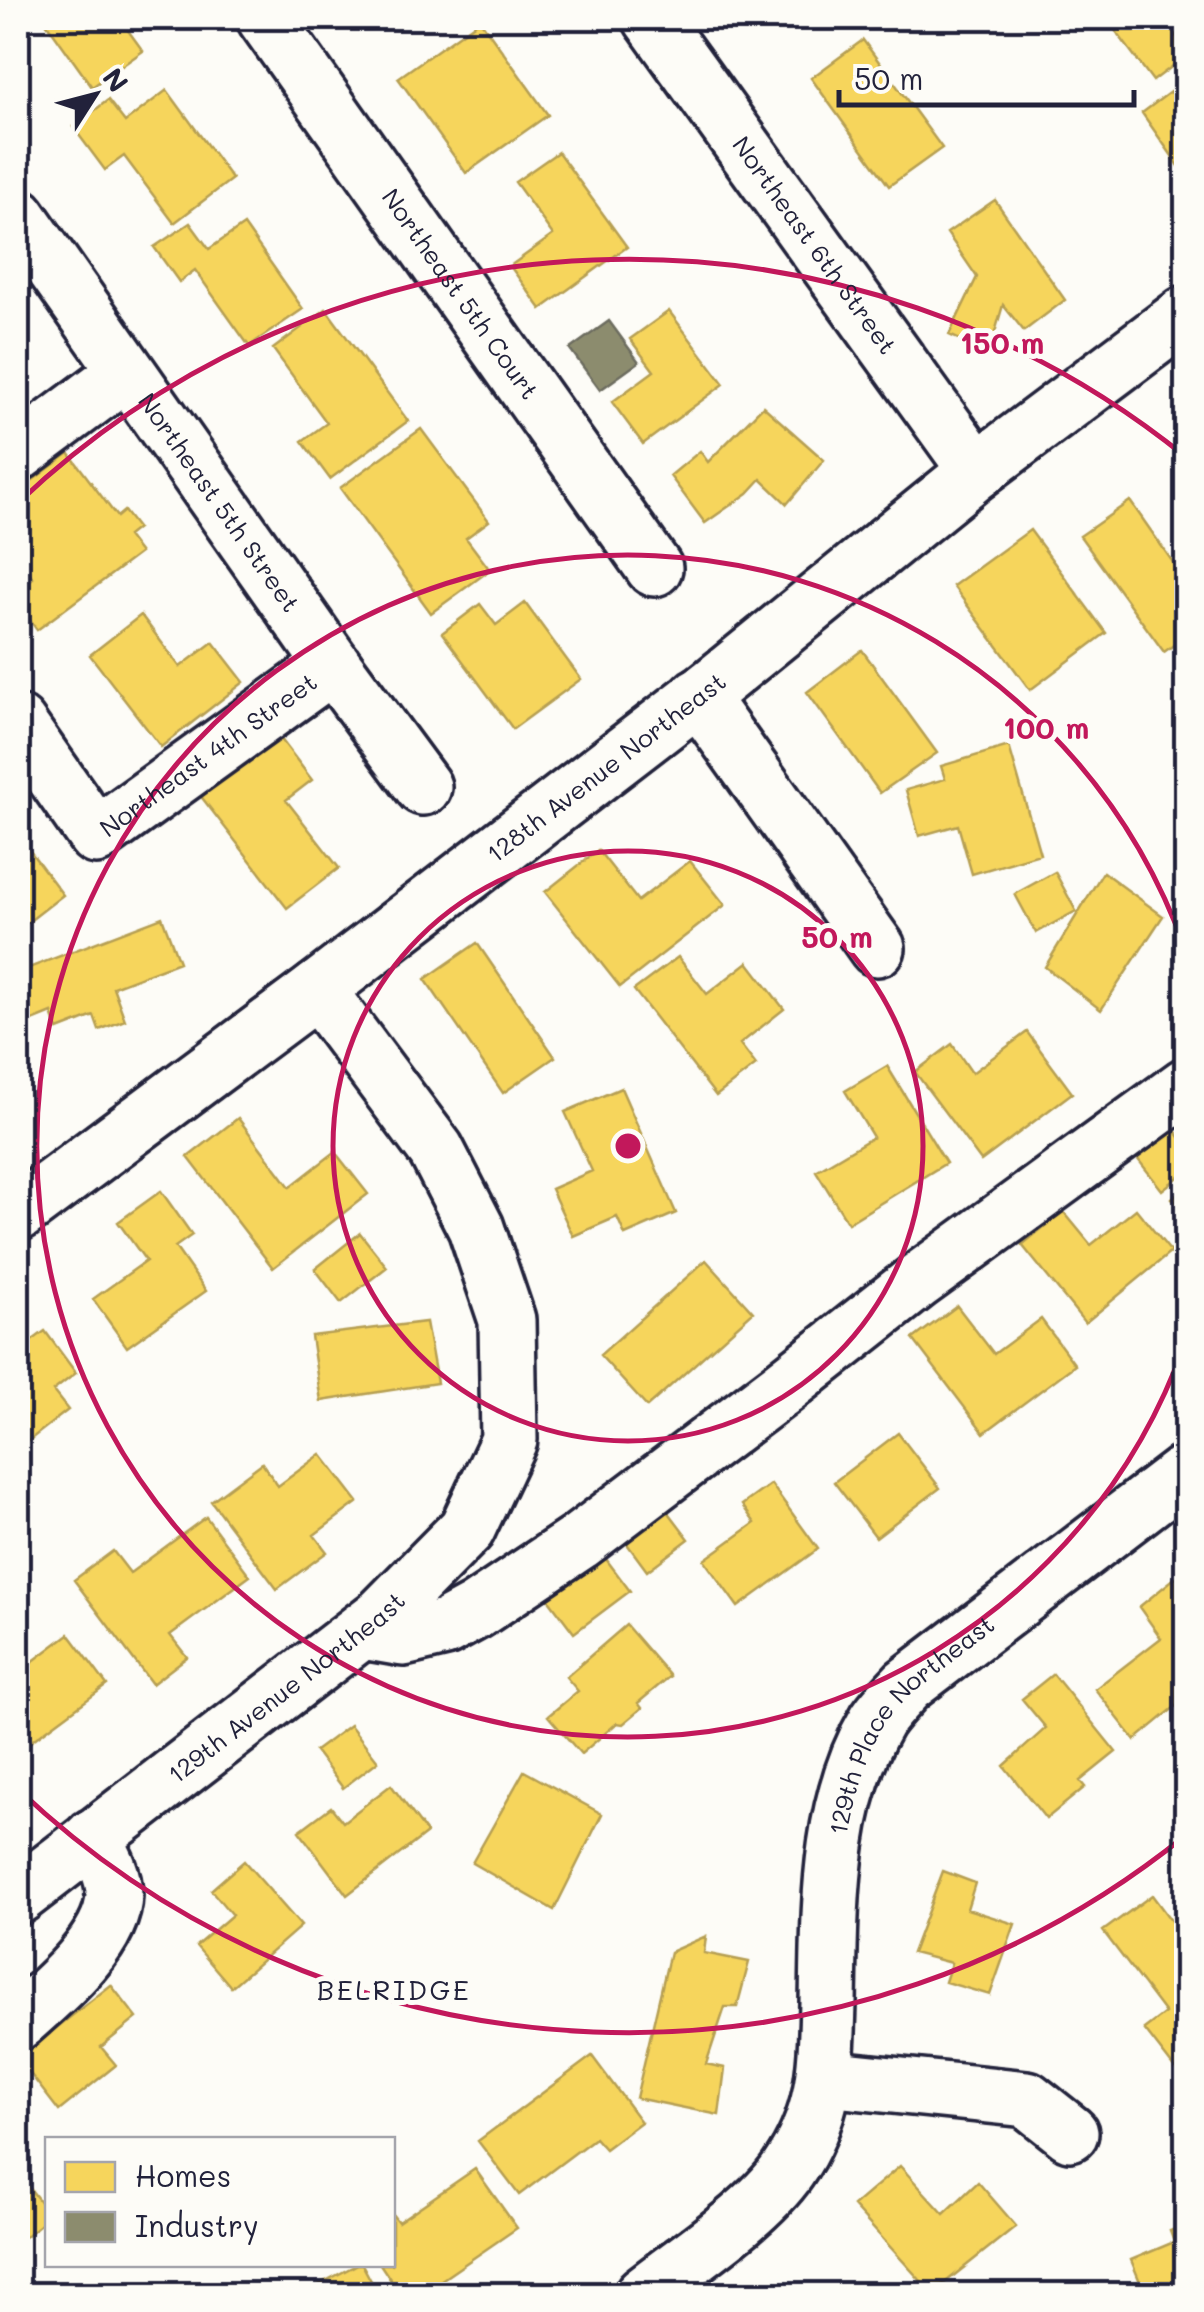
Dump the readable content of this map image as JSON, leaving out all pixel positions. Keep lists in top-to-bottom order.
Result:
{
  "streets": {
    "street": [
      "Northeast 6th Street",
      "Northeast 5th Court",
      "Northeast 5th Street",
      "Northeast 4th Street",
      "128th Avenue Northeast",
      "129th Avenue Northeast",
      "129th Place Northeast"
    ]
  },
  "crossings": [
    ["Northeast 6th Street", "128th Avenue Northeast"],
    ["Northeast 5th Street", "Northeast 4th Street"],
    ["128th Avenue Northeast", "129th Avenue Northeast"]
  ],
  "districts": ["BELRIDGE"],
  "legend": ["Homes", "Industry"],
  "scale_bar": "50 m",
  "north": "top right",
  "rings": ["150 m", "100 m", "50 m"]
}
